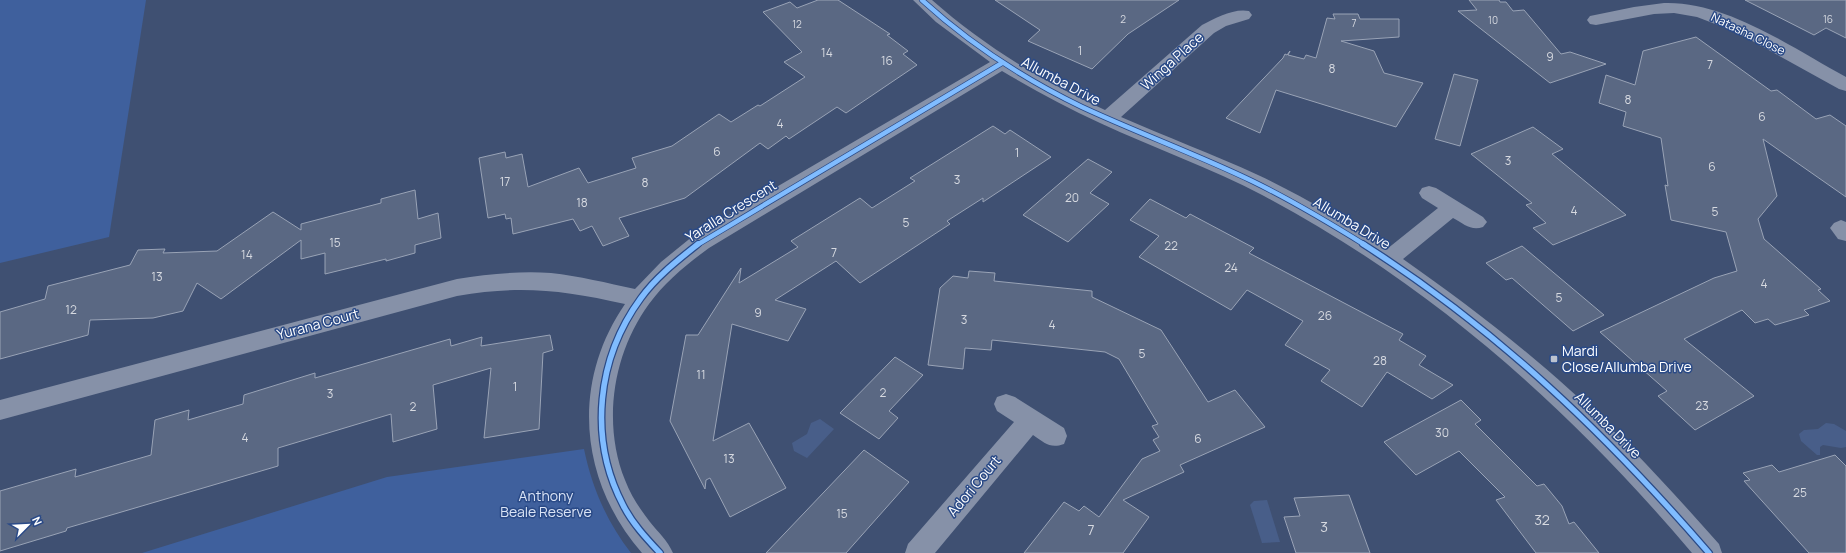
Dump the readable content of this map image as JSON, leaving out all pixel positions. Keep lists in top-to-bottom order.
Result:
{
  "streets": {
    "street": [
      "Natasha Close",
      "Winga Place",
      "Allumba Drive",
      "Yaralla Crescent",
      "Yurana Court",
      "Adori Court"
    ]
  },
  "crossings": [
    ["Winga Place", "Allumba Drive"],
    ["Allumba Drive", "Yaralla Crescent"],
    ["Yaralla Crescent", "Yurana Court"]
  ],
  "parks": ["Anthony Beale Reserve"],
  "places": {
    "transit": ["Mardi Close/Allumba Drive"]
  },
  "house_numbers": [
    "2",
    "16",
    "10",
    "7",
    "12",
    "1",
    "14",
    "9",
    "16",
    "7",
    "8",
    "8",
    "6",
    "4",
    "6",
    "1",
    "3",
    "6",
    "3",
    "17",
    "8",
    "20",
    "18",
    "4",
    "5",
    "5",
    "15",
    "22",
    "7",
    "14",
    "24",
    "13",
    "4",
    "5",
    "12",
    "9",
    "26",
    "3",
    "4",
    "5",
    "28",
    "11",
    "1",
    "2",
    "3",
    "23",
    "2",
    "30",
    "4",
    "6",
    "13",
    "25",
    "15",
    "32",
    "3",
    "7"
  ],
  "north": "top right"
}
